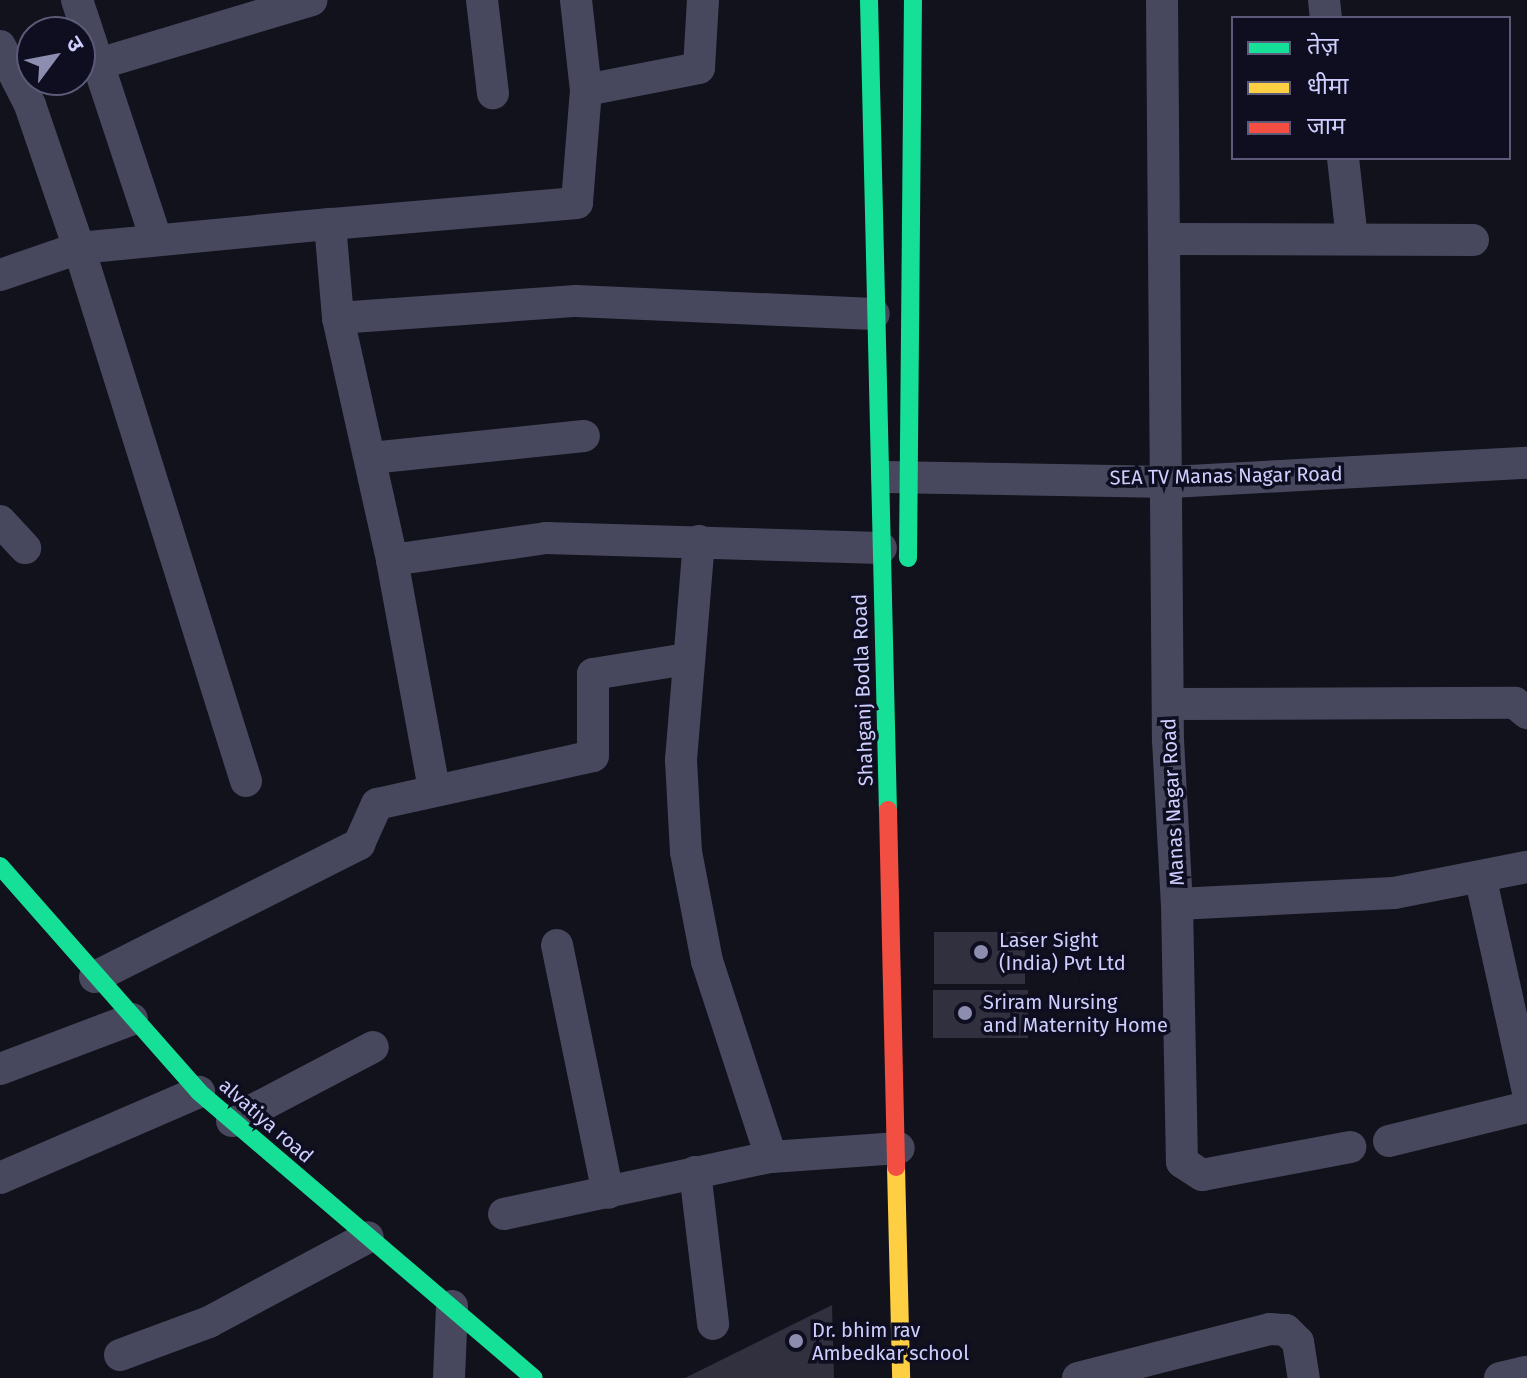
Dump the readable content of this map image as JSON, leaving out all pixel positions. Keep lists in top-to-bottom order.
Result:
{
  "streets": {
    "main road": ["Shahganj Bodla Road", "alvatiya road"],
    "street": ["SEA TV Manas Nagar Road", "Manas Nagar Road"]
  },
  "crossings": [
    ["SEA TV Manas Nagar Road", "Shahganj Bodla Road"],
    ["SEA TV Manas Nagar Road", "Manas Nagar Road"]
  ],
  "places": ["Laser Sight (India) Pvt Ltd", "Sriram Nursing and Maternity Home", "Dr. bhim rav Ambedkar school"],
  "legend": ["तेज़", "धीमा", "जाम"],
  "north": "top right"
}
